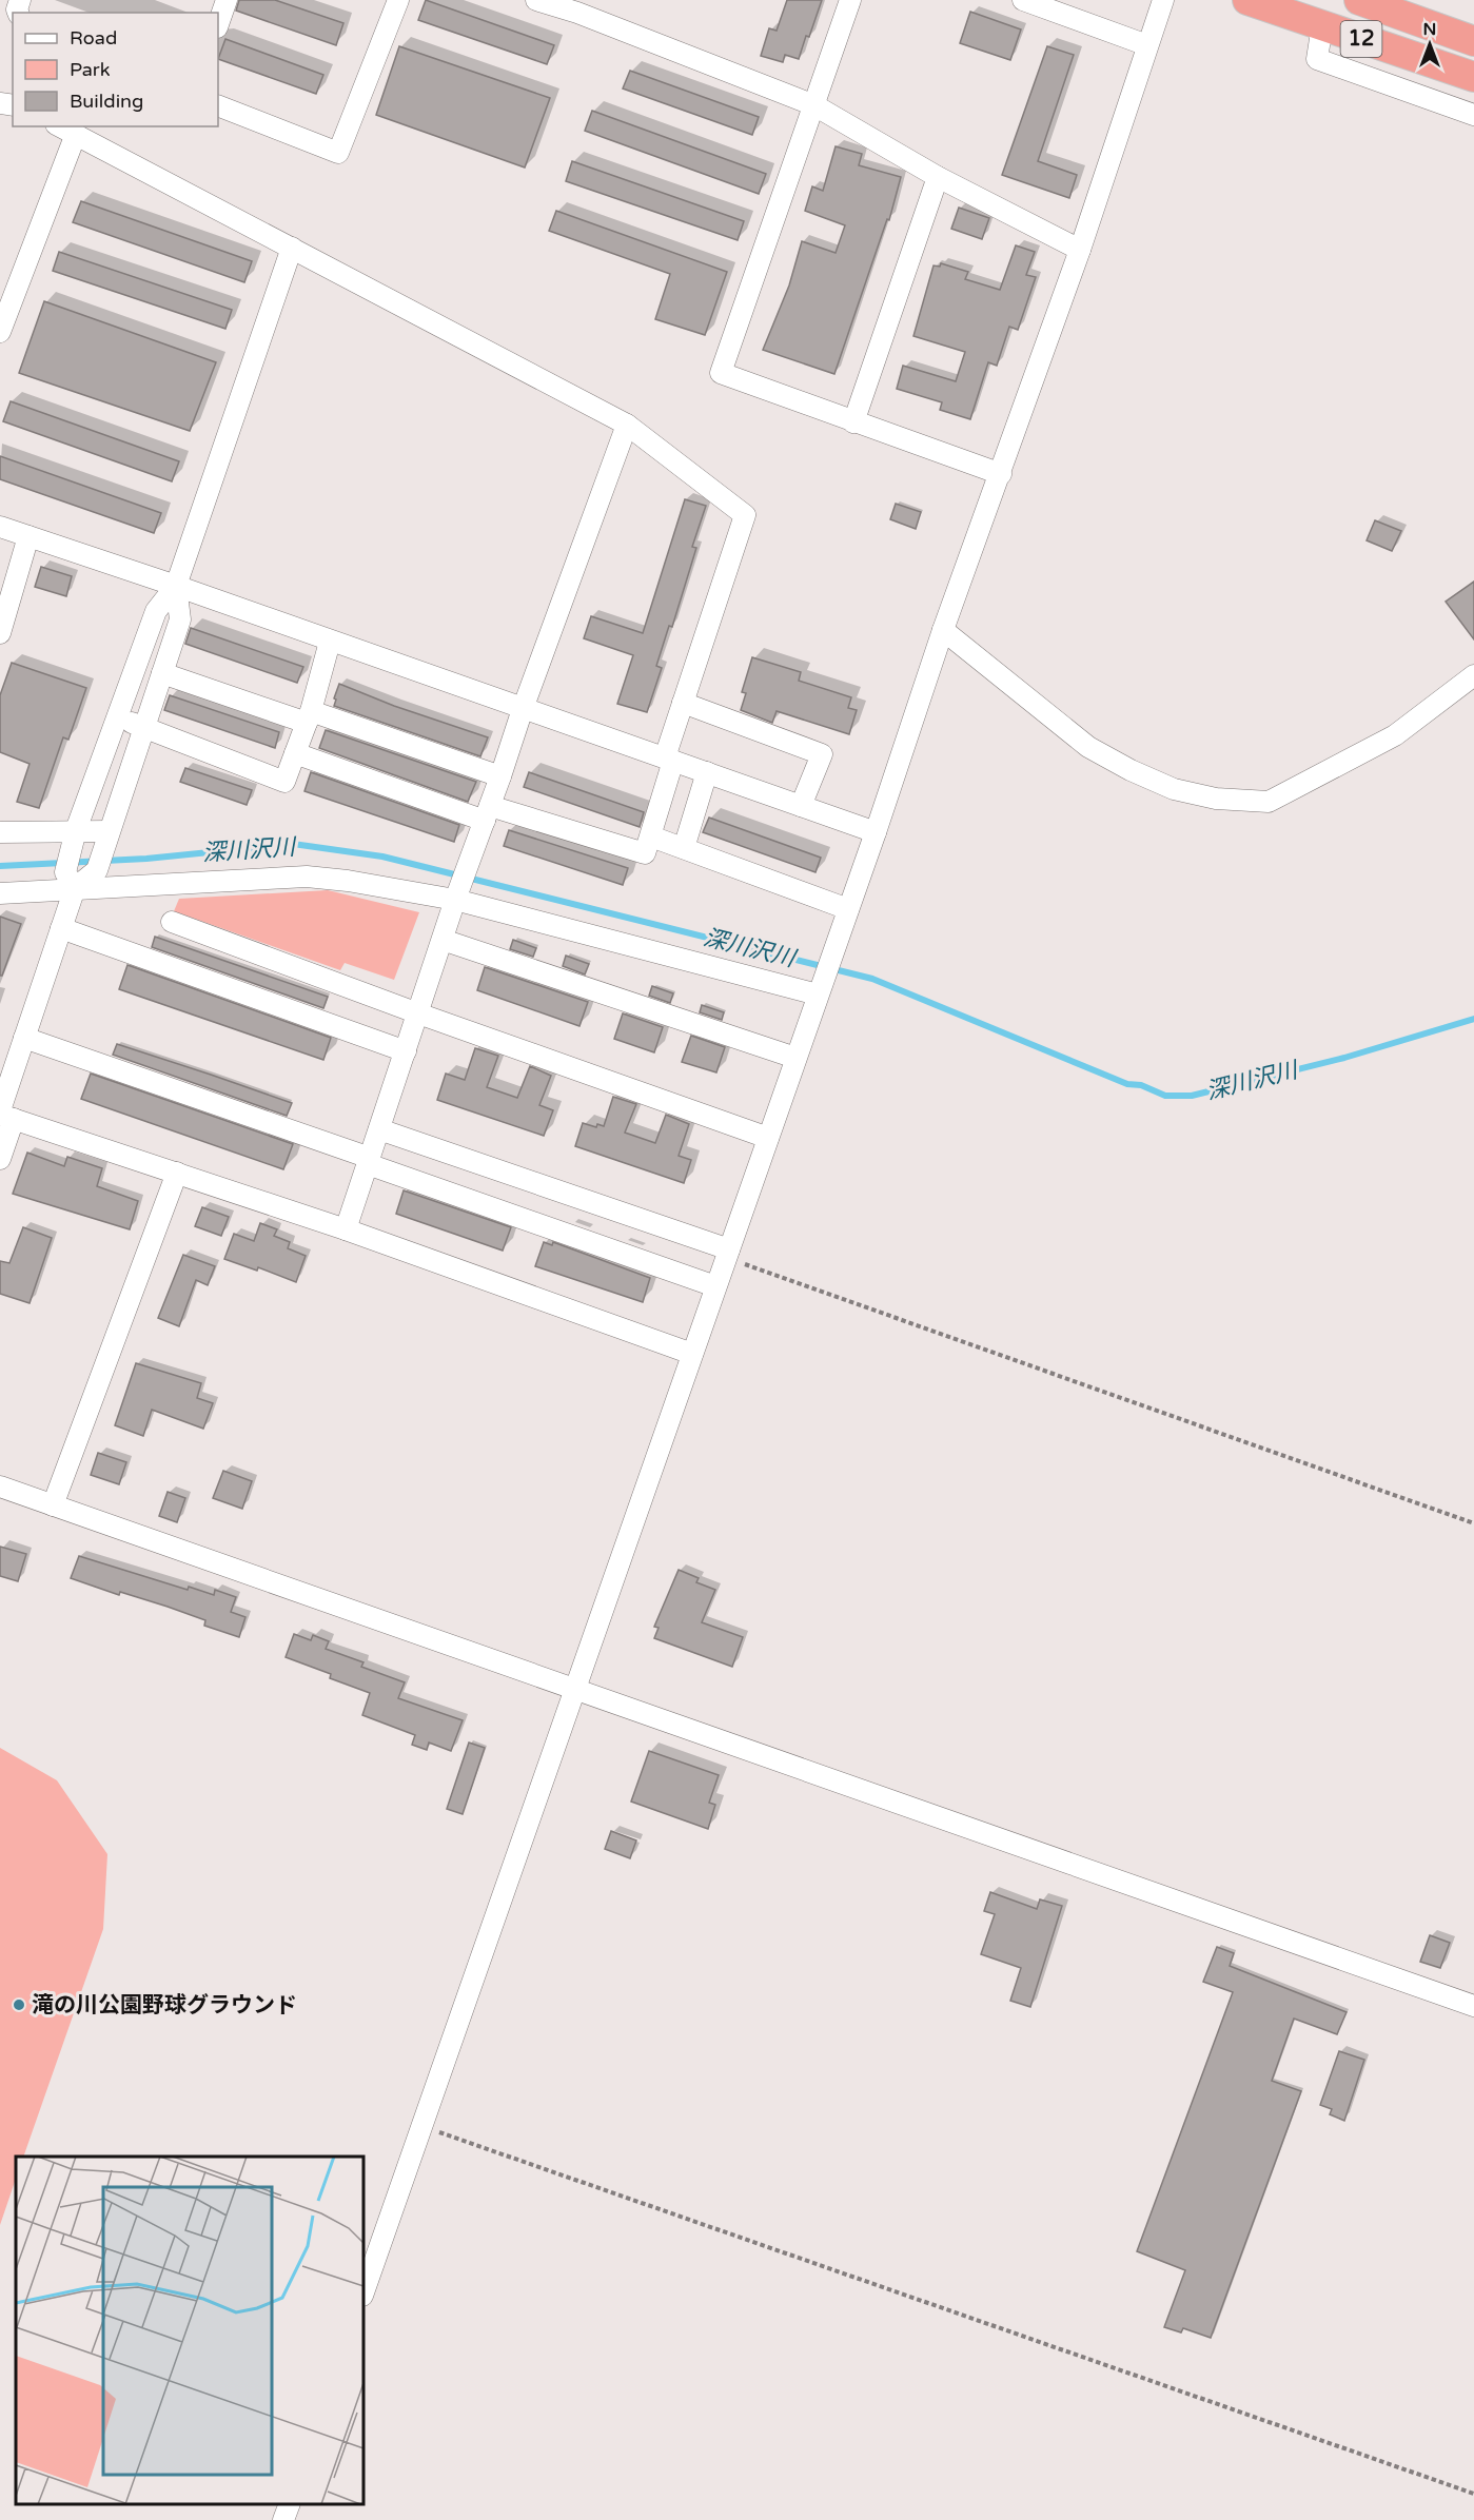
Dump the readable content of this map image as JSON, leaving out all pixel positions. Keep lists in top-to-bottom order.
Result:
{
  "streets": {
    "highway": ["12"]
  },
  "water": ["深川沢川"],
  "places": ["滝の川公園野球グラウンド"],
  "legend": ["Road", "Park", "Building"],
  "north": "top"
}
